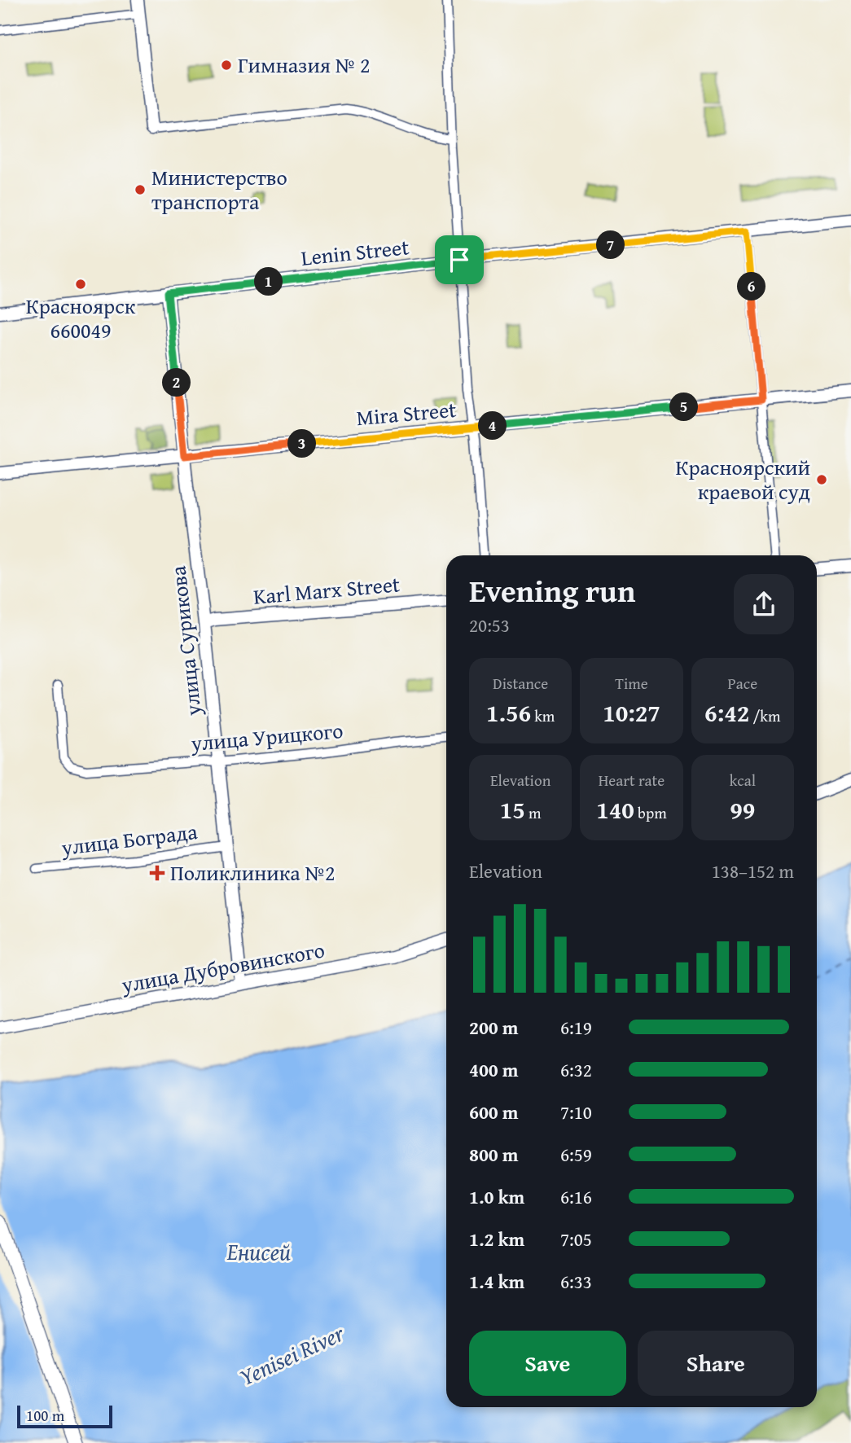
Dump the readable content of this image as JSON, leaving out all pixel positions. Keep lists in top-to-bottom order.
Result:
{
  "streets": {
    "main road": [
      "Lenin Street",
      "Mira Street",
      "Karl Marx Street",
      "улица Сурикова",
      "улица Дубровинского"
    ],
    "street": ["улица Урицкого", "улица Бограда"]
  },
  "crossings": [
    ["Lenin Street", "улица Сурикова"],
    ["Mira Street", "улица Сурикова"],
    ["Karl Marx Street", "улица Сурикова"],
    ["улица Сурикова", "улица Урицкого"],
    ["улица Сурикова", "улица Бограда"],
    ["улица Сурикова", "улица Дубровинского"]
  ],
  "water": ["Енисей", "Yenisei River"],
  "places": {
    "other": [
      "Гимназия № 2",
      "Министерство транспорта",
      "Красноярск 660049",
      "Красноярский краевой суд"
    ],
    "health": ["Поликлиника №2"]
  },
  "scale_bar": "100 m",
  "page": {
    "pins": [
      "7",
      "1",
      "6",
      "2",
      "5",
      "4",
      "3"
    ],
    "heading": ["Evening run", "20:53"],
    "stats": [
      ["Distance", "1.56 km"],
      ["Time", "10:27"],
      ["Pace", "6:42 /km"],
      ["Elevation", "15 m"],
      ["Heart rate", "140 bpm"],
      ["kcal", "99"]
    ],
    "chart": ["Elevation", "138–152 m"],
    "list": [
      {
        "name": "200 m",
        "note": "6:19"
      },
      {
        "name": "400 m",
        "note": "6:32"
      },
      {
        "name": "600 m",
        "note": "7:10"
      },
      {
        "name": "800 m",
        "note": "6:59"
      },
      {
        "name": "1.0 km",
        "note": "6:16"
      },
      {
        "name": "1.2 km",
        "note": "7:05"
      },
      {
        "name": "1.4 km",
        "note": "6:33"
      }
    ],
    "buttons": ["Save", "Share"],
    "scale": "100 m"
  }
}
